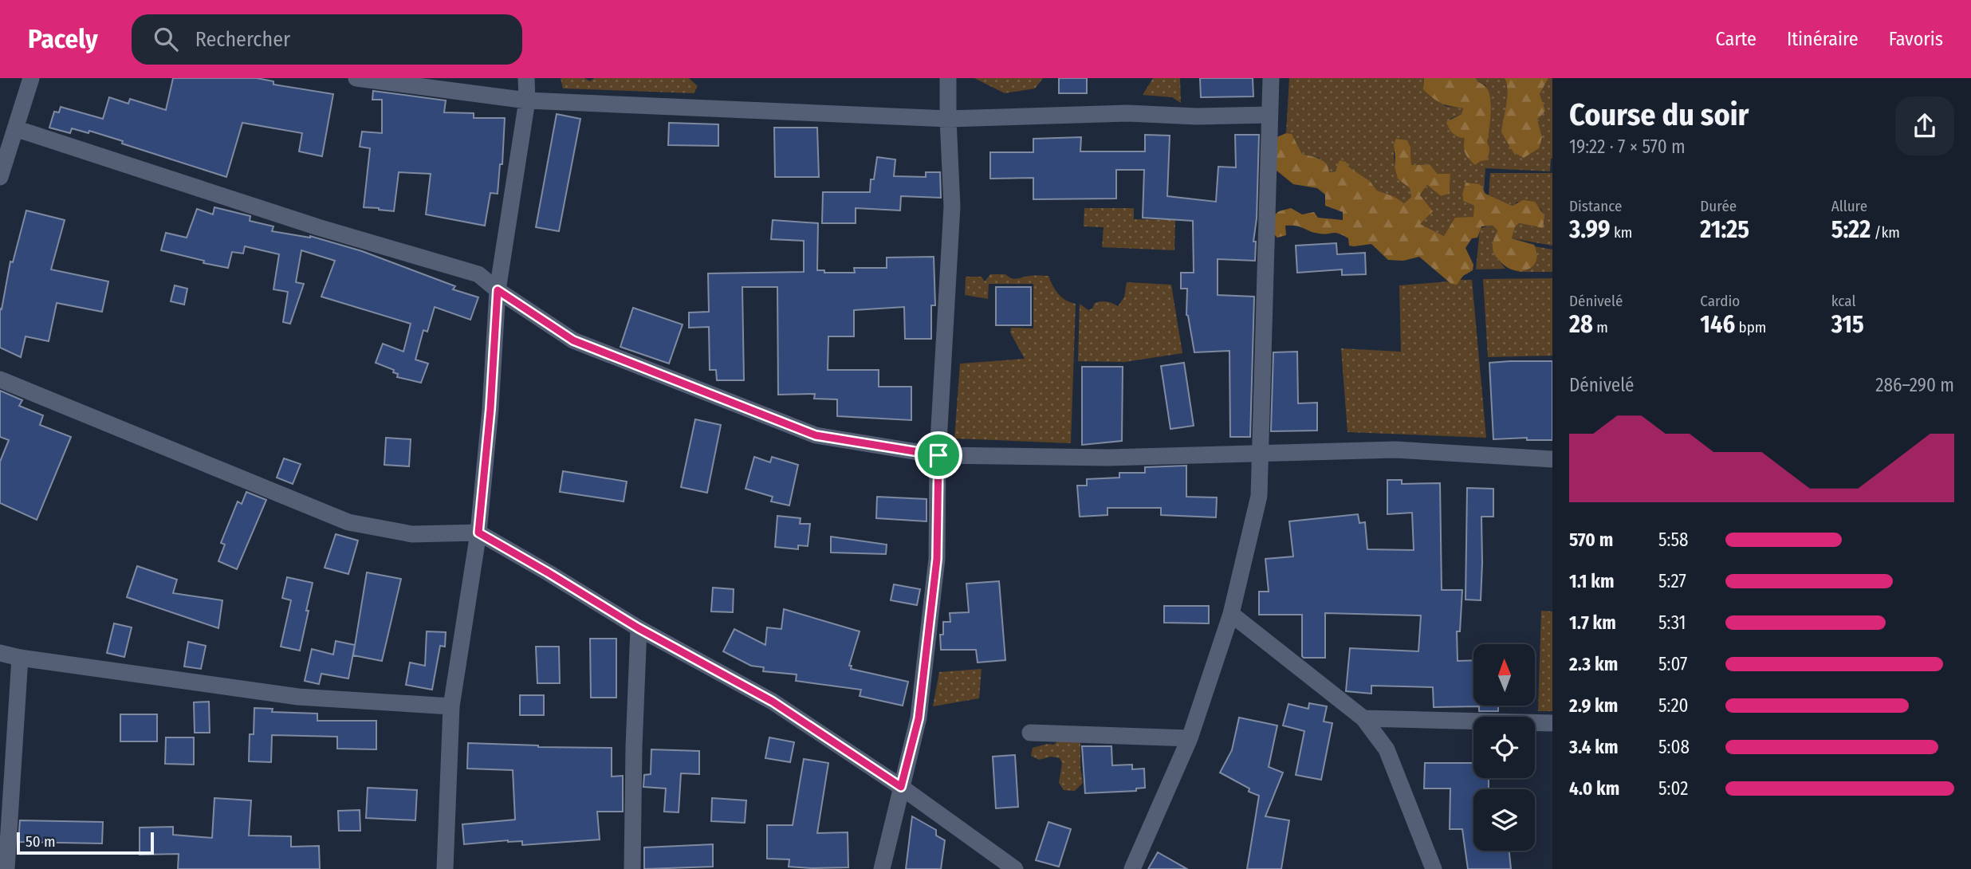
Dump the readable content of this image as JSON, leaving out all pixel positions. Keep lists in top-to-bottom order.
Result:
{
  "scale_bar": "50 m",
  "north": "top",
  "page": {
    "header": "Pacely",
    "search": "Rechercher",
    "nav": ["Carte", "Itinéraire", "Favoris"],
    "heading": ["Course du soir", "19:22 · 7 × 570 m"],
    "stats": [
      ["Distance", "3.99 km"],
      ["Durée", "21:25"],
      ["Allure", "5:22 /km"],
      ["Dénivelé", "28 m"],
      ["Cardio", "146 bpm"],
      ["kcal", "315"]
    ],
    "chart": ["Dénivelé", "286–290 m"],
    "list": [
      {
        "name": "570 m",
        "note": "5:58"
      },
      {
        "name": "1.1 km",
        "note": "5:27"
      },
      {
        "name": "1.7 km",
        "note": "5:31"
      },
      {
        "name": "2.3 km",
        "note": "5:07"
      },
      {
        "name": "2.9 km",
        "note": "5:20"
      },
      {
        "name": "3.4 km",
        "note": "5:08"
      },
      {
        "name": "4.0 km",
        "note": "5:02"
      }
    ],
    "scale": "50 m"
  }
}
